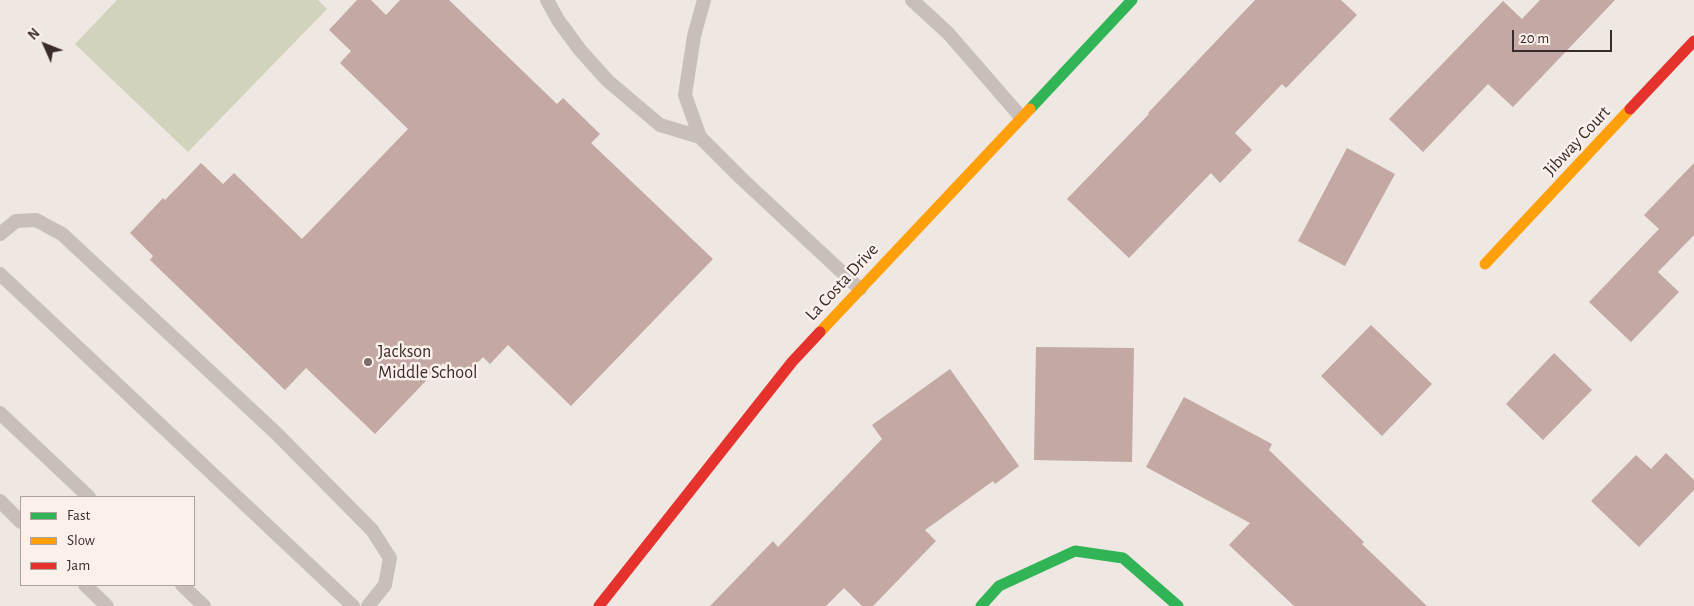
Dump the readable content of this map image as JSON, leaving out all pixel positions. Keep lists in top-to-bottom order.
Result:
{
  "streets": {
    "street": ["Jibway Court", "La Costa Drive"]
  },
  "places": ["Jackson Middle School"],
  "legend": ["Fast", "Slow", "Jam"],
  "scale_bar": "20 m",
  "north": "top left"
}
